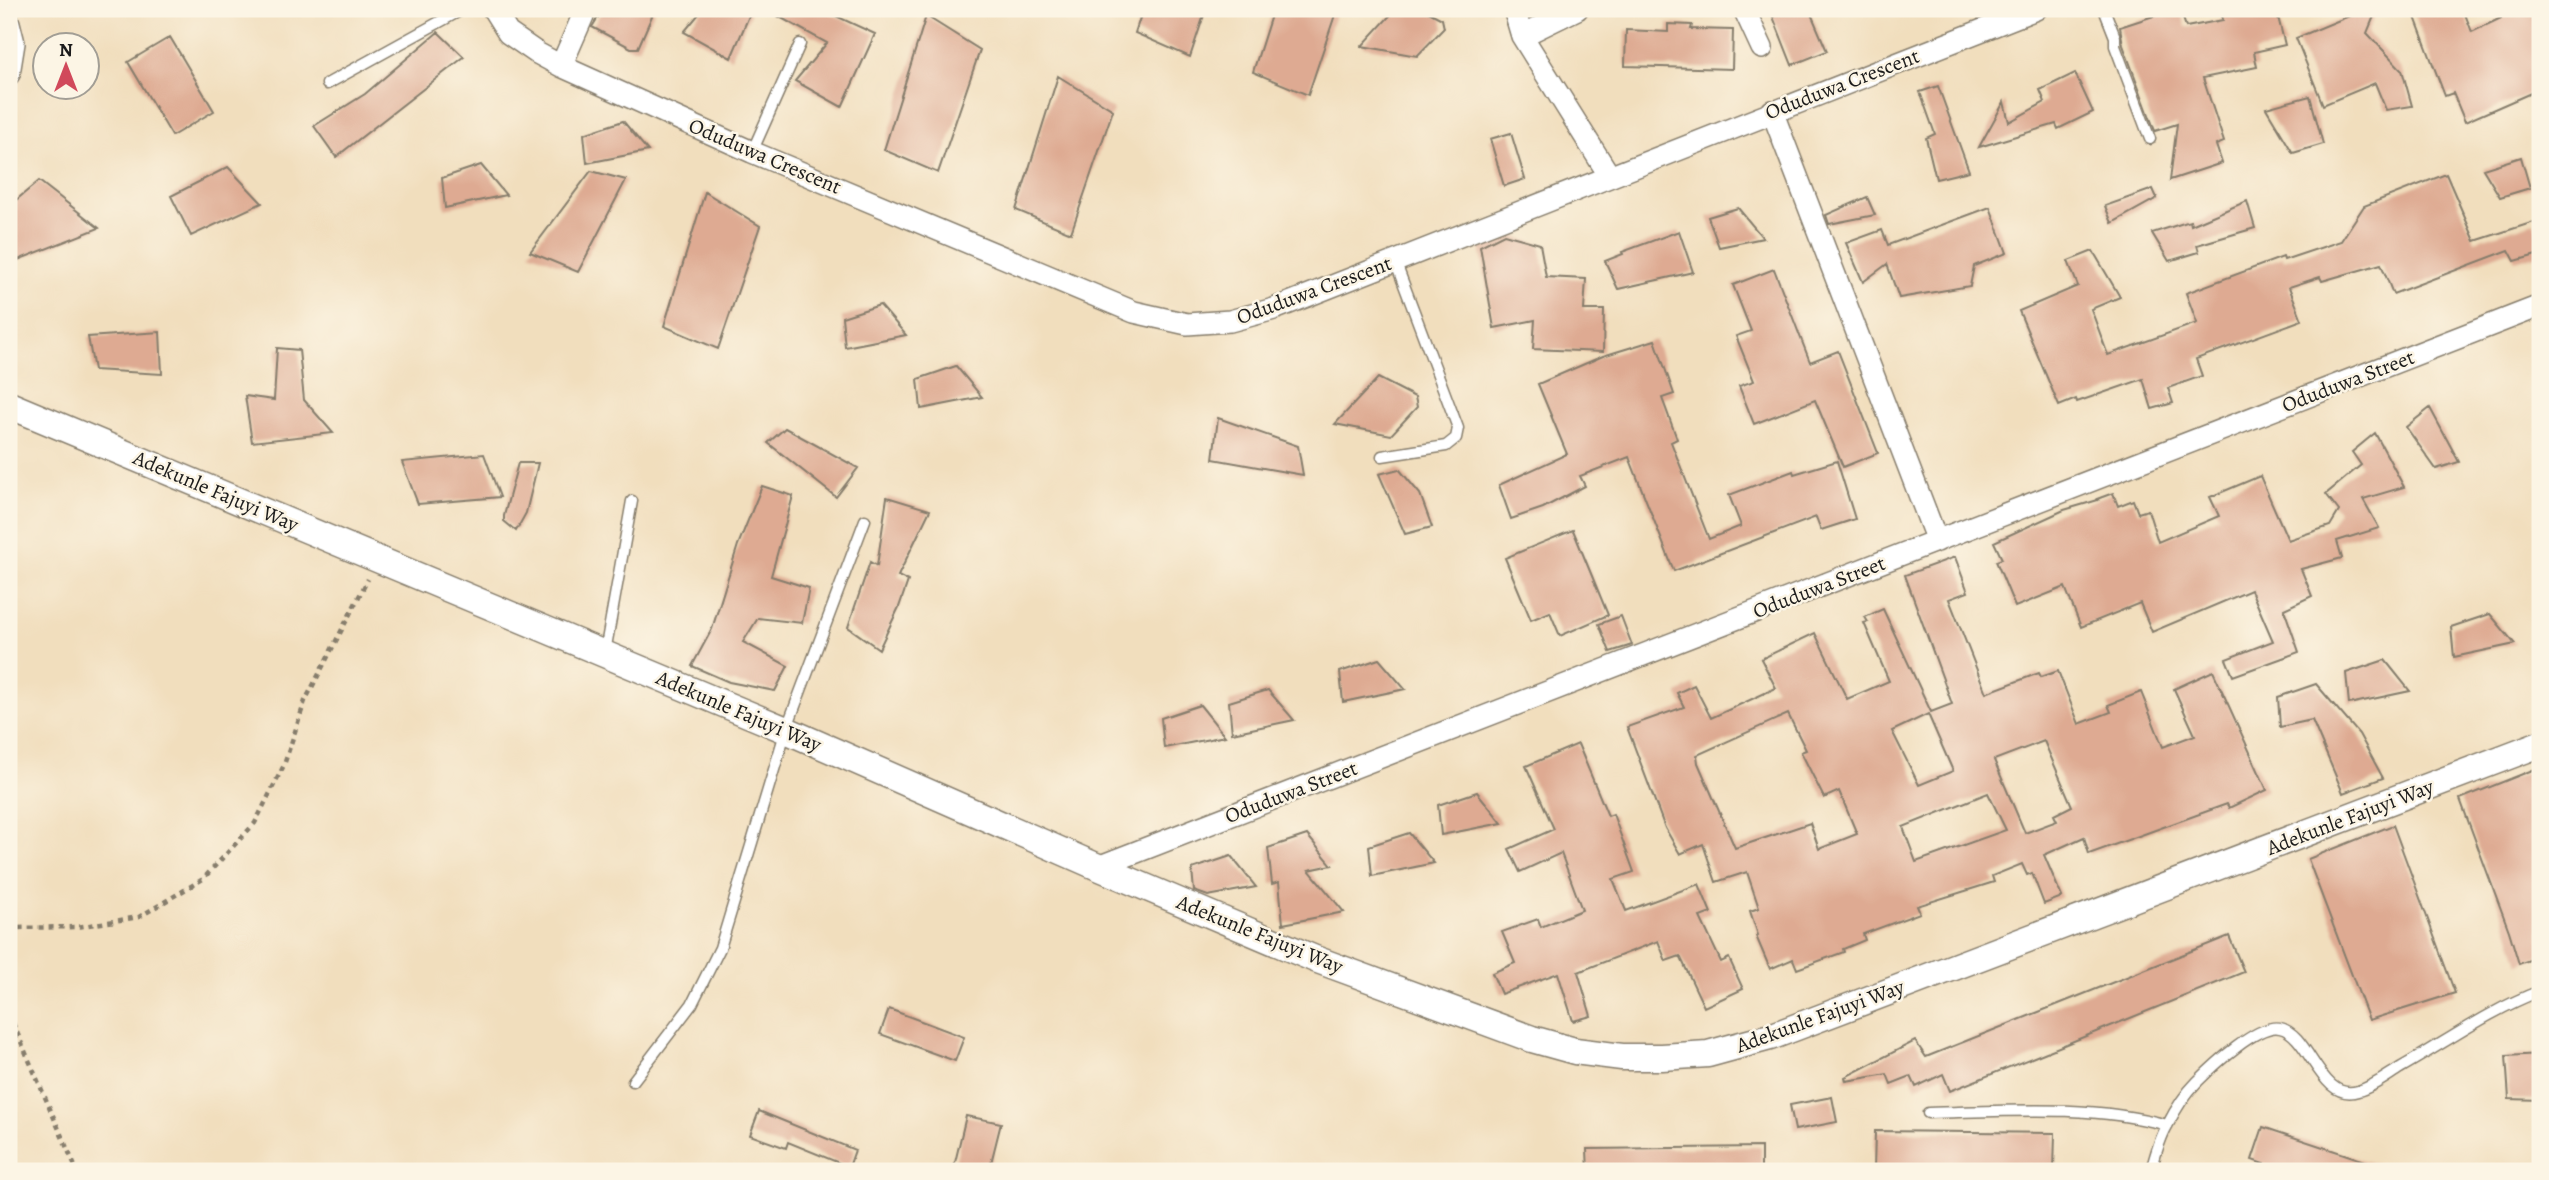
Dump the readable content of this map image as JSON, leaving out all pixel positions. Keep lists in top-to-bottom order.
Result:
{
  "streets": {
    "street": ["Oduduwa Crescent", "Oduduwa Street", "Adekunle Fajuyi Way"]
  },
  "crossings": [
    ["Oduduwa Street", "Adekunle Fajuyi Way"]
  ],
  "north": "top"
}
